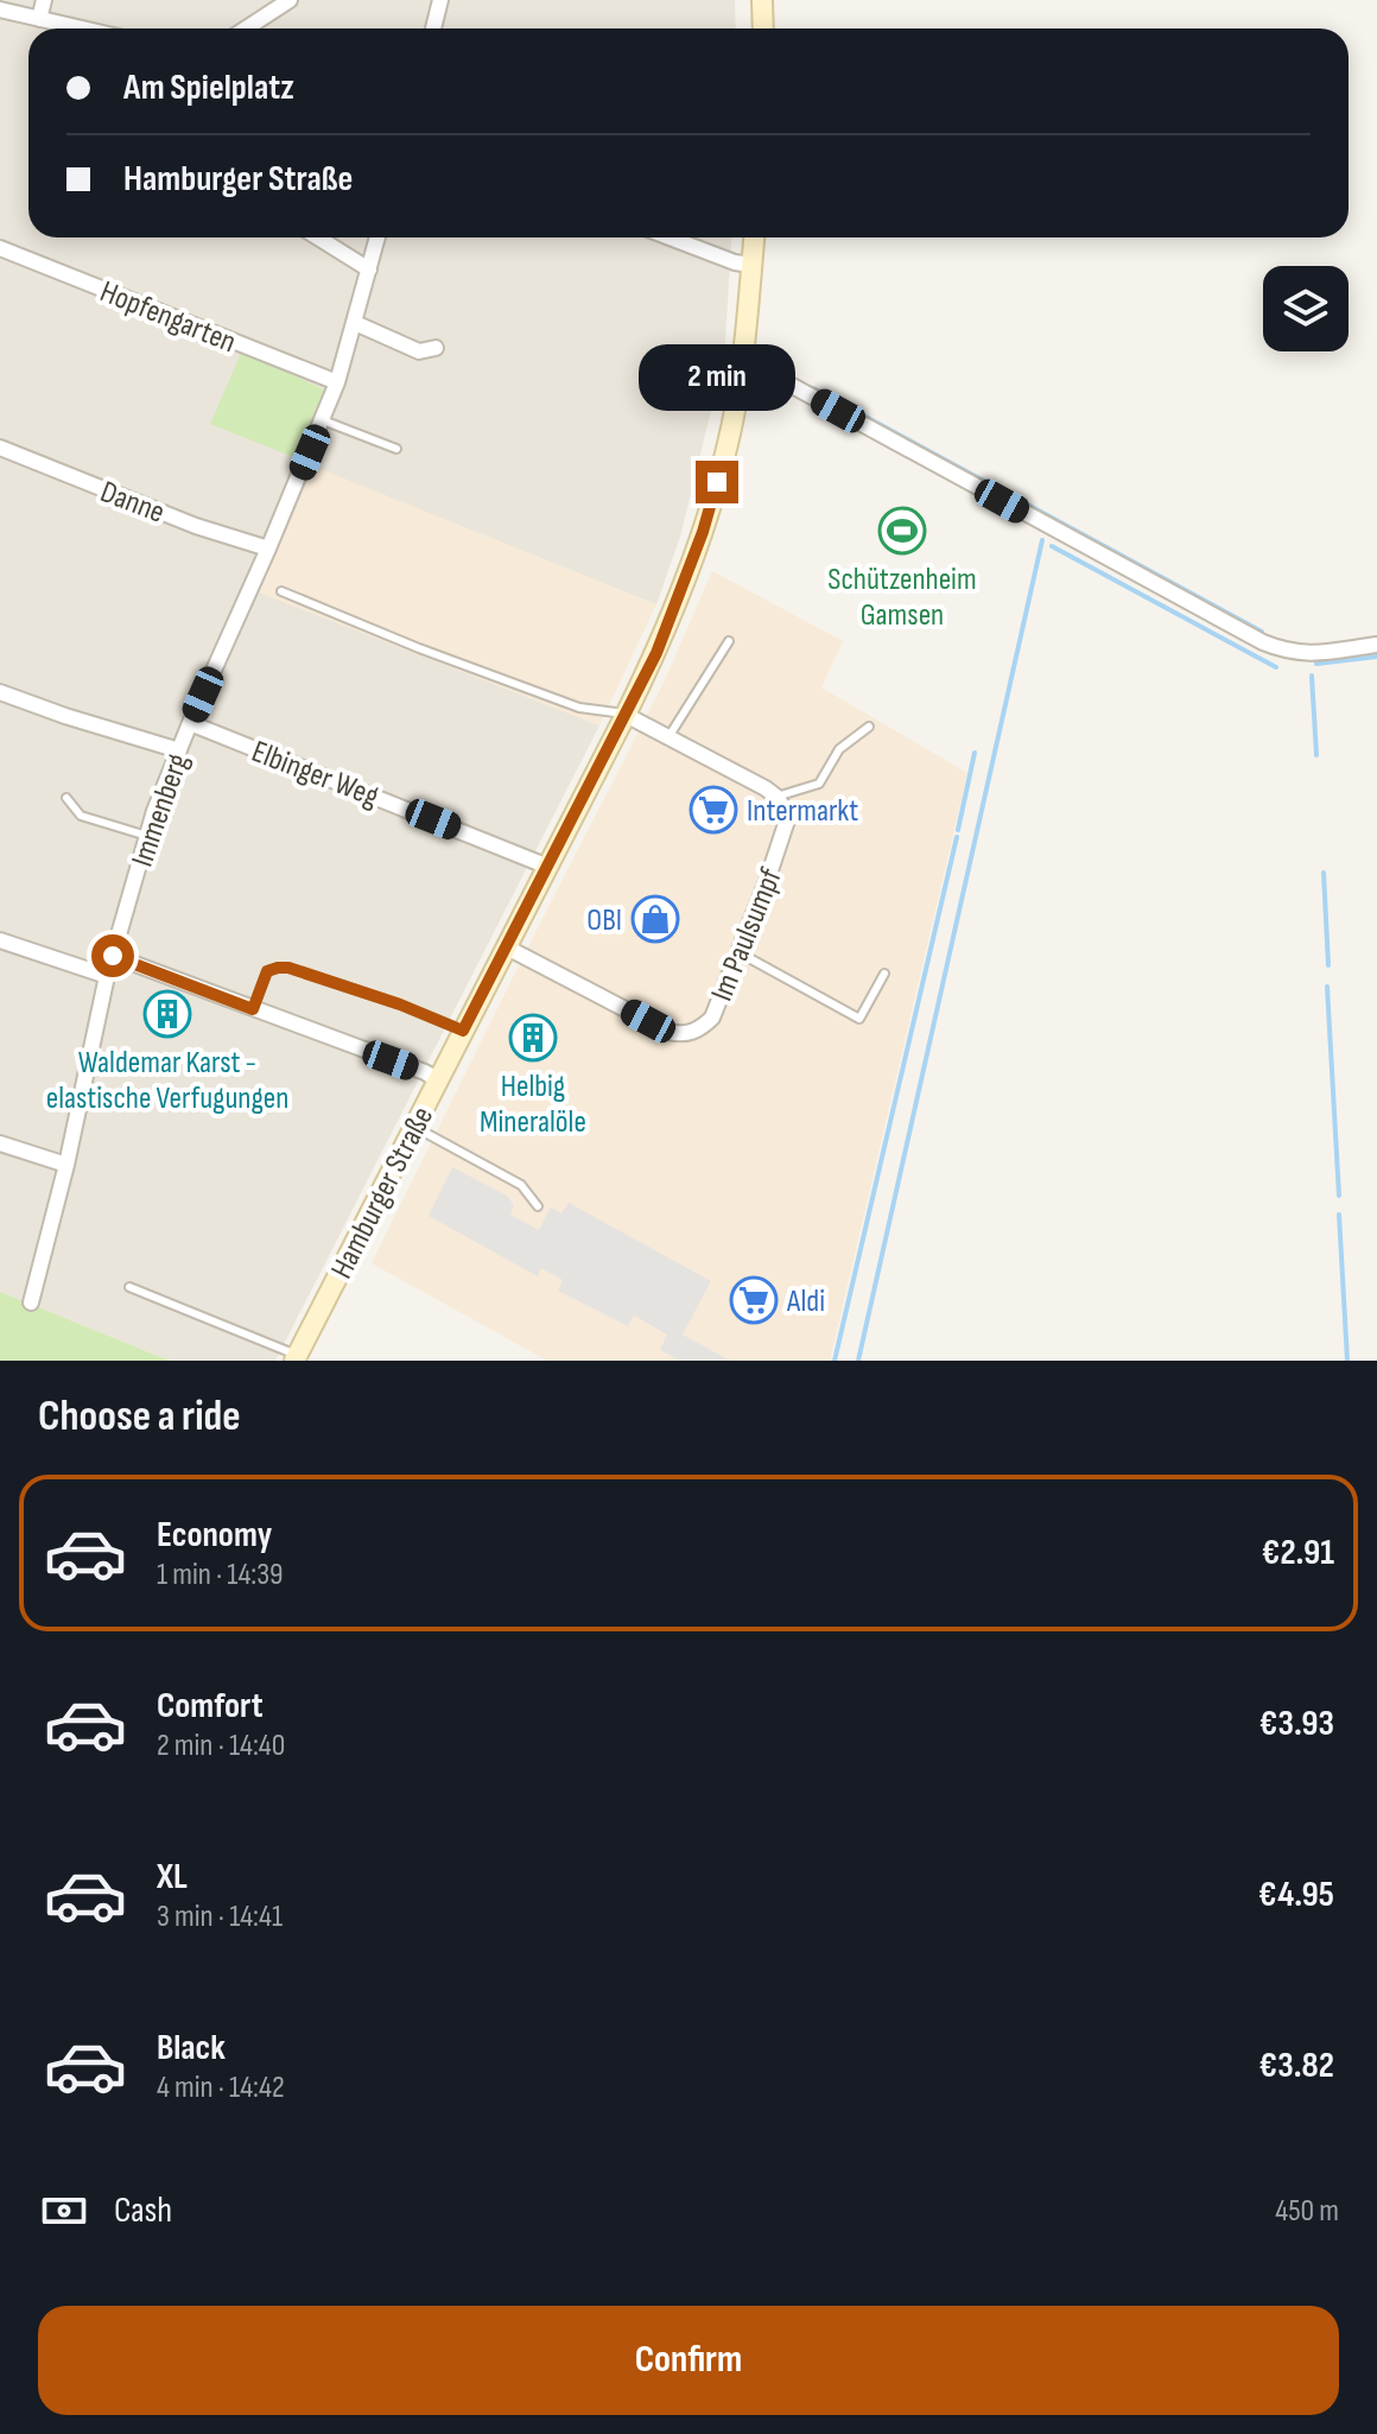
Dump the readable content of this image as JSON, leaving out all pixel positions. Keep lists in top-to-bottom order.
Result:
{
  "streets": {
    "street": [
      "Hopfengarten",
      "Danne",
      "Elbinger Weg",
      "Immenberg",
      "Im Paulsumpf",
      "Hamburger Straße"
    ]
  },
  "crossings": [
    ["Hopfengarten", "Immenberg"],
    ["Danne", "Immenberg"],
    ["Elbinger Weg", "Immenberg"],
    ["Elbinger Weg", "Hamburger Straße"],
    ["Im Paulsumpf", "Hamburger Straße"]
  ],
  "places": {
    "sports": ["Schützenheim Gamsen"],
    "supermarket": ["Intermarkt", "Aldi"],
    "shop": ["OBI"],
    "building": ["Waldemar Karst - elastische Verfugungen", "Helbig Mineralöle"]
  },
  "page": {
    "banner": ["Am Spielplatz", "Hamburger Straße"],
    "bubble": "2 min",
    "heading": "Choose a ride",
    "list": [
      {
        "name": "Economy",
        "note": "1 min · 14:39",
        "value": "€2.91"
      },
      {
        "name": "Comfort",
        "note": "2 min · 14:40",
        "value": "€3.93"
      },
      {
        "name": "XL",
        "note": "3 min · 14:41",
        "value": "€4.95"
      },
      {
        "name": "Black",
        "note": "4 min · 14:42",
        "value": "€3.82"
      }
    ],
    "pay": ["Cash", "450 m"],
    "buttons": "Confirm"
  }
}
